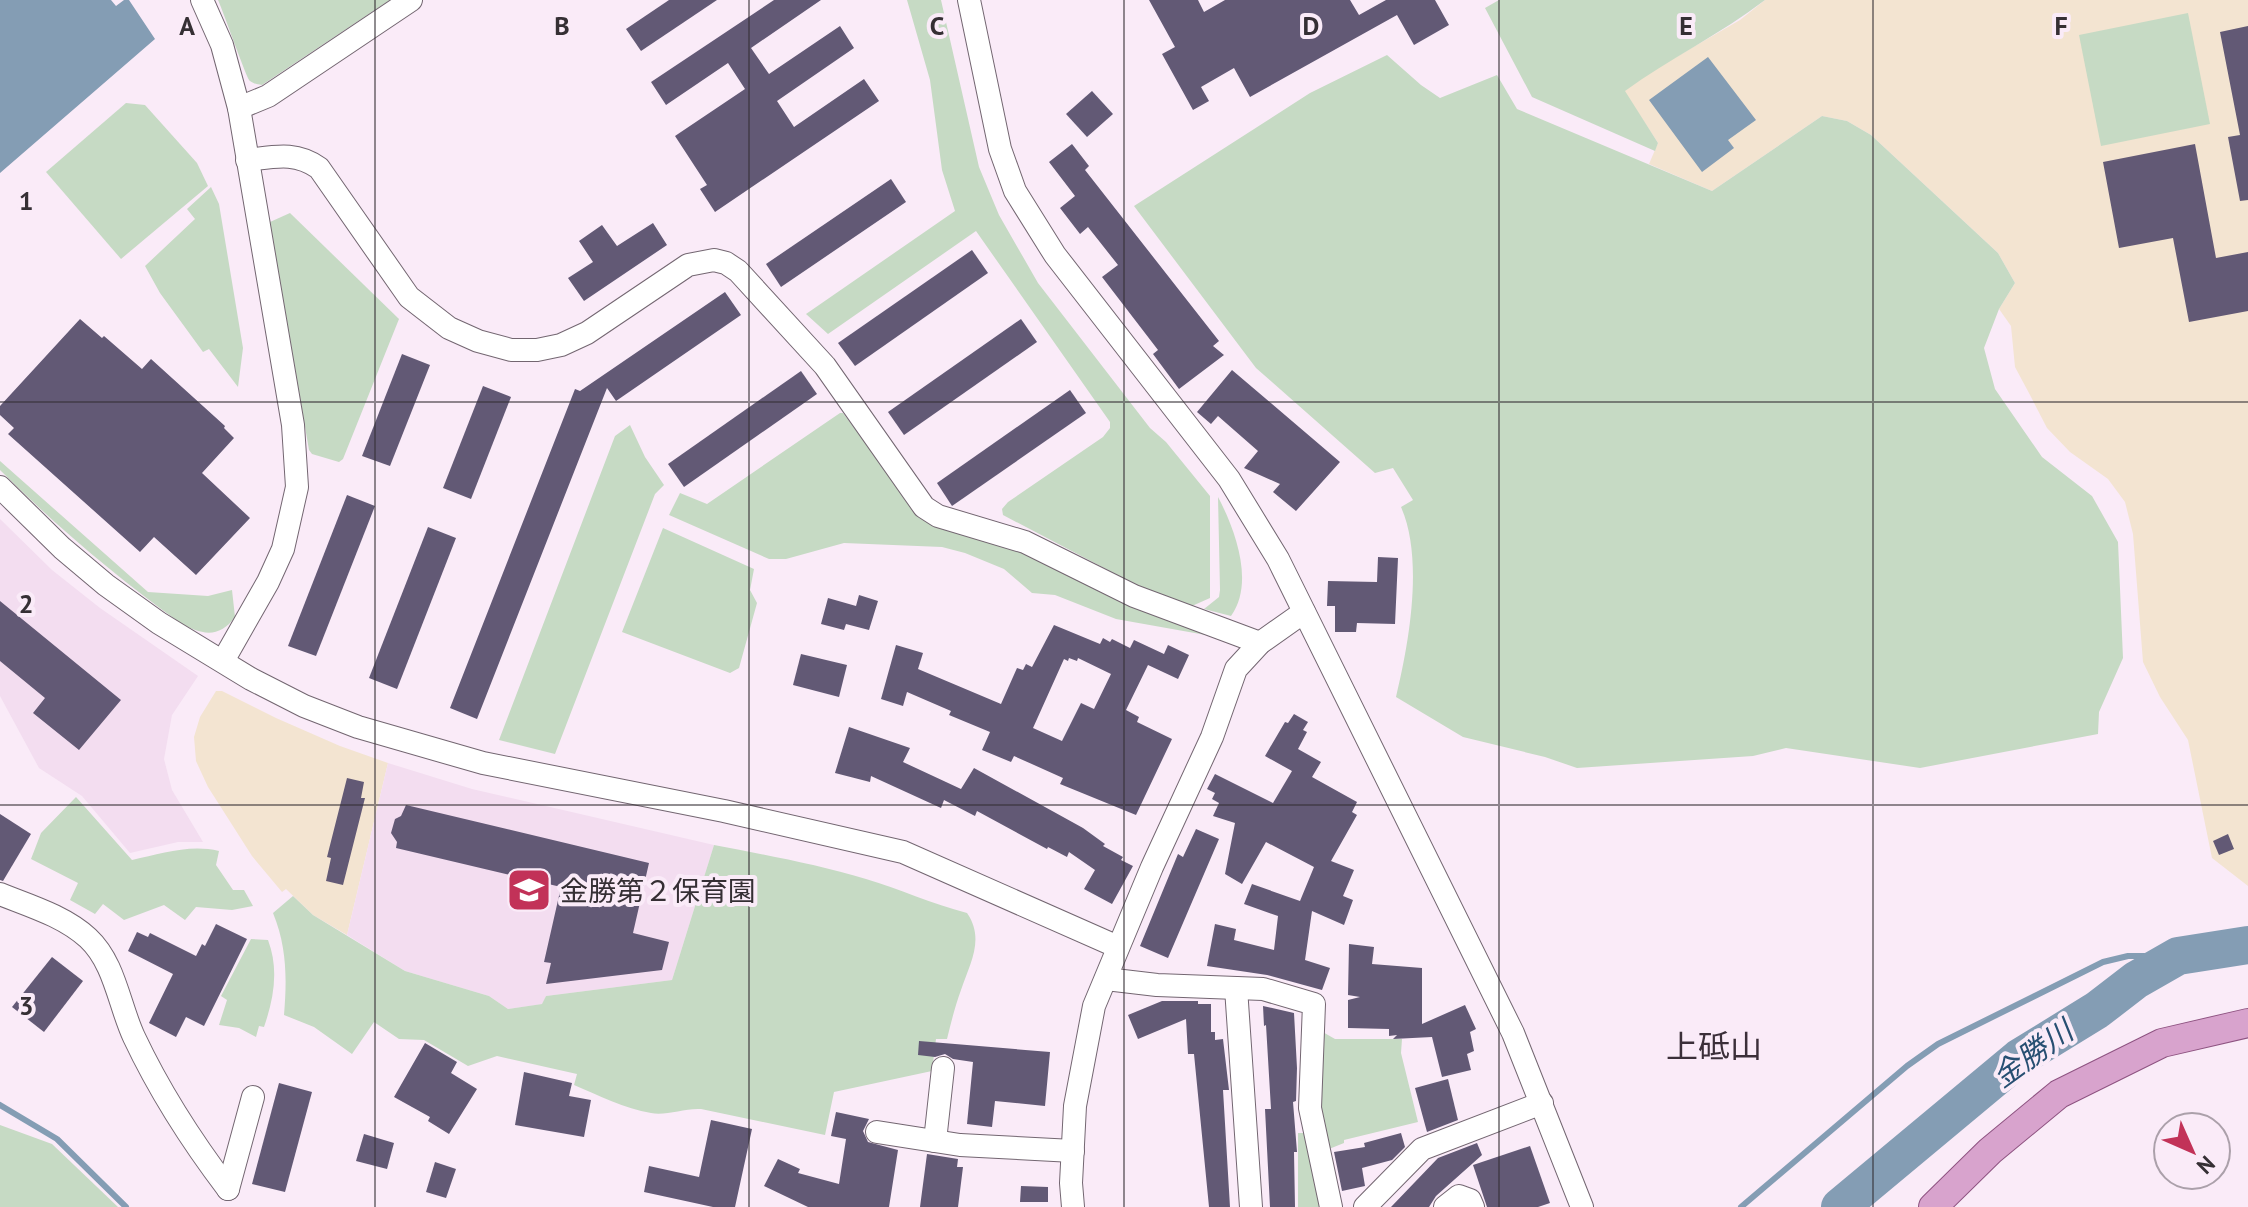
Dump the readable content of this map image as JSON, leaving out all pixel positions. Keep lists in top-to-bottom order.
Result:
{
  "districts": ["上砥山"],
  "water": ["金勝川"],
  "places": {
    "school or university": ["金勝第２保育園"]
  },
  "north": "bottom right",
  "grid": {
    "columns": [
      "A",
      "B",
      "C",
      "D",
      "E",
      "F"
    ],
    "rows": ["1", "2", "3"]
  }
}
